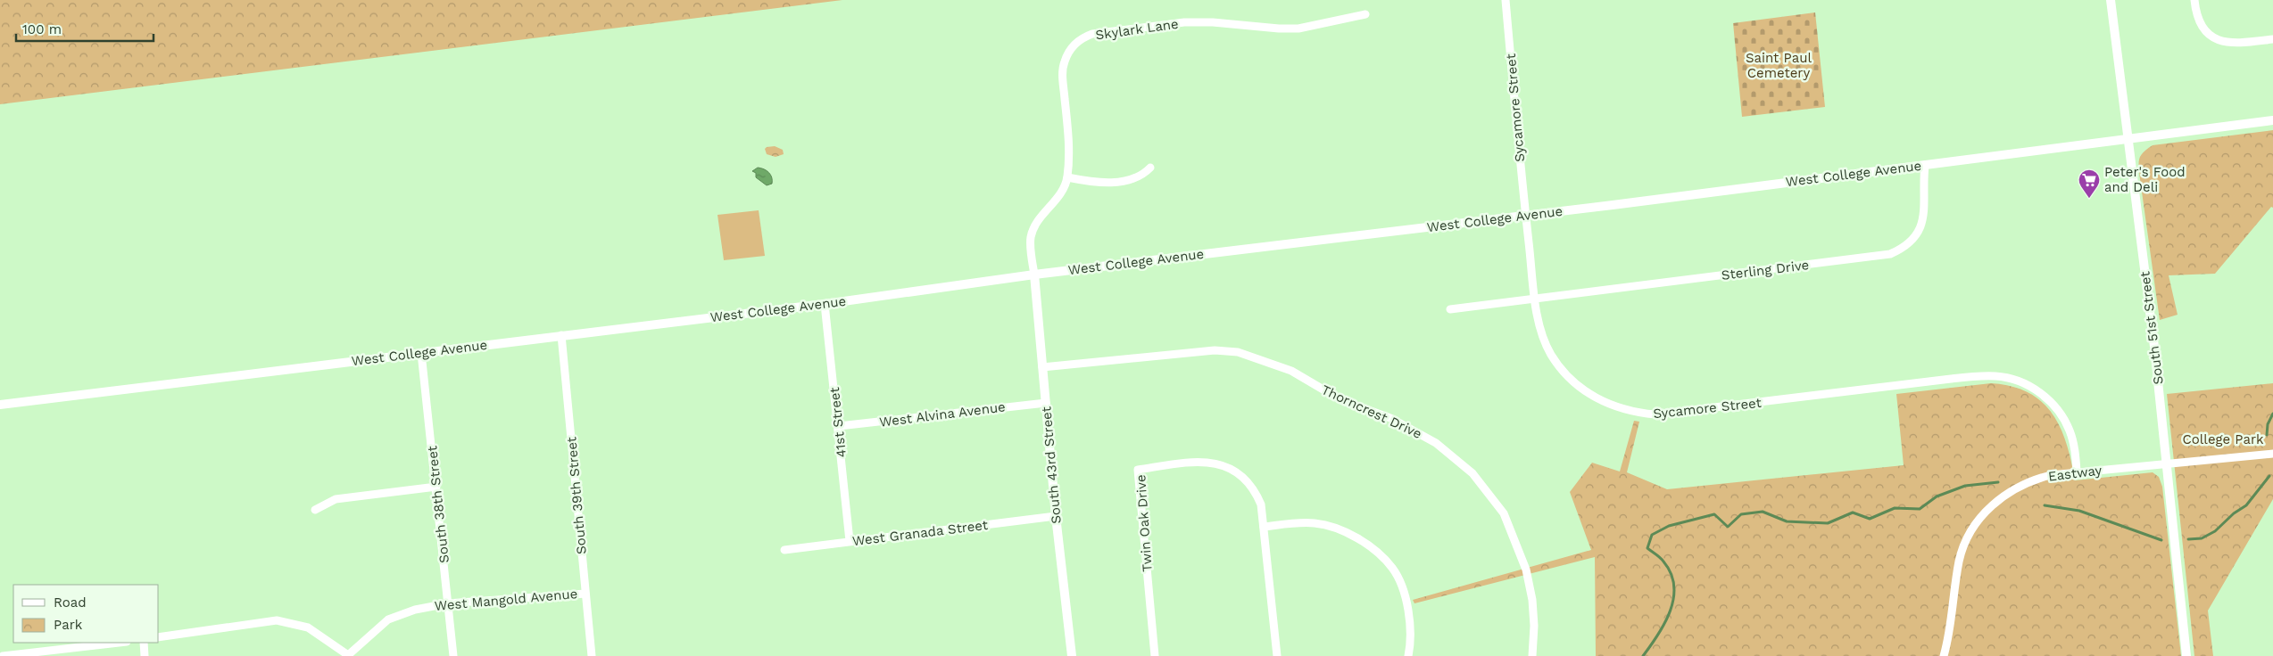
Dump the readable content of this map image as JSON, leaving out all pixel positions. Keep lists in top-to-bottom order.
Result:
{
  "streets": {
    "street": [
      "Skylark Lane",
      "Sycamore Street",
      "West College Avenue",
      "Sterling Drive",
      "South 51st Street",
      "Thorncrest Drive",
      "West Alvina Avenue",
      "41st Street",
      "South 43rd Street",
      "Eastway",
      "South 39th Street",
      "South 38th Street",
      "Twin Oak Drive",
      "West Granada Street",
      "West Mangold Avenue"
    ]
  },
  "crossings": [
    ["Skylark Lane", "West College Avenue"],
    ["Skylark Lane", "South 43rd Street"],
    ["Sycamore Street", "West College Avenue"],
    ["Sycamore Street", "Sterling Drive"],
    ["Sycamore Street", "Eastway"],
    ["West College Avenue", "Sterling Drive"],
    ["West College Avenue", "South 51st Street"],
    ["West College Avenue", "41st Street"],
    ["West College Avenue", "South 43rd Street"],
    ["West College Avenue", "South 39th Street"],
    ["West College Avenue", "South 38th Street"],
    ["South 51st Street", "Eastway"],
    ["Thorncrest Drive", "South 43rd Street"],
    ["West Alvina Avenue", "41st Street"],
    ["West Alvina Avenue", "South 43rd Street"],
    ["41st Street", "West Granada Street"],
    ["South 43rd Street", "West Granada Street"],
    ["South 39th Street", "West Mangold Avenue"],
    ["South 38th Street", "West Mangold Avenue"]
  ],
  "parks": ["Saint Paul Cemetery", "College Park"],
  "places": {
    "supermarket": ["Peter's Food and Deli"]
  },
  "legend": ["Road", "Park"],
  "scale_bar": "100 m"
}
